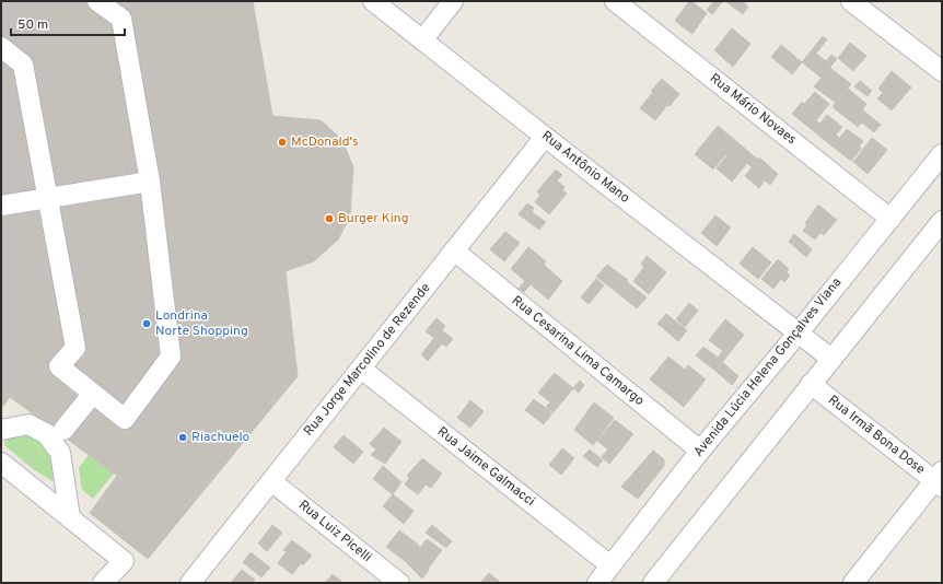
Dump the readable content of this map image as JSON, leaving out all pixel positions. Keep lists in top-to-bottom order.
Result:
{
  "streets": {
    "street": [
      "Rua Mário Novaes",
      "Rua Antônio Mano",
      "Rua Cesarina Lima Camargo",
      "Rua Jorge Marcolino de Rezende",
      "Avenida Lúcia Helena Gonçalves Viana",
      "Rua Irmã Bona Dose",
      "Rua Jaime Galmacci",
      "Rua Luiz Picelli"
    ]
  },
  "crossings": [
    ["Rua Mário Novaes", "Avenida Lúcia Helena Gonçalves Viana"],
    ["Rua Antônio Mano", "Rua Jorge Marcolino de Rezende"],
    ["Rua Antônio Mano", "Avenida Lúcia Helena Gonçalves Viana"],
    ["Rua Cesarina Lima Camargo", "Rua Jorge Marcolino de Rezende"],
    ["Rua Cesarina Lima Camargo", "Avenida Lúcia Helena Gonçalves Viana"],
    ["Rua Jorge Marcolino de Rezende", "Rua Jaime Galmacci"],
    ["Rua Jorge Marcolino de Rezende", "Rua Luiz Picelli"],
    ["Avenida Lúcia Helena Gonçalves Viana", "Rua Jaime Galmacci"]
  ],
  "places": [
    "McDonald's",
    "Burger King",
    "Londrina Norte Shopping",
    "Riachuelo"
  ],
  "scale_bar": "50 m"
}
